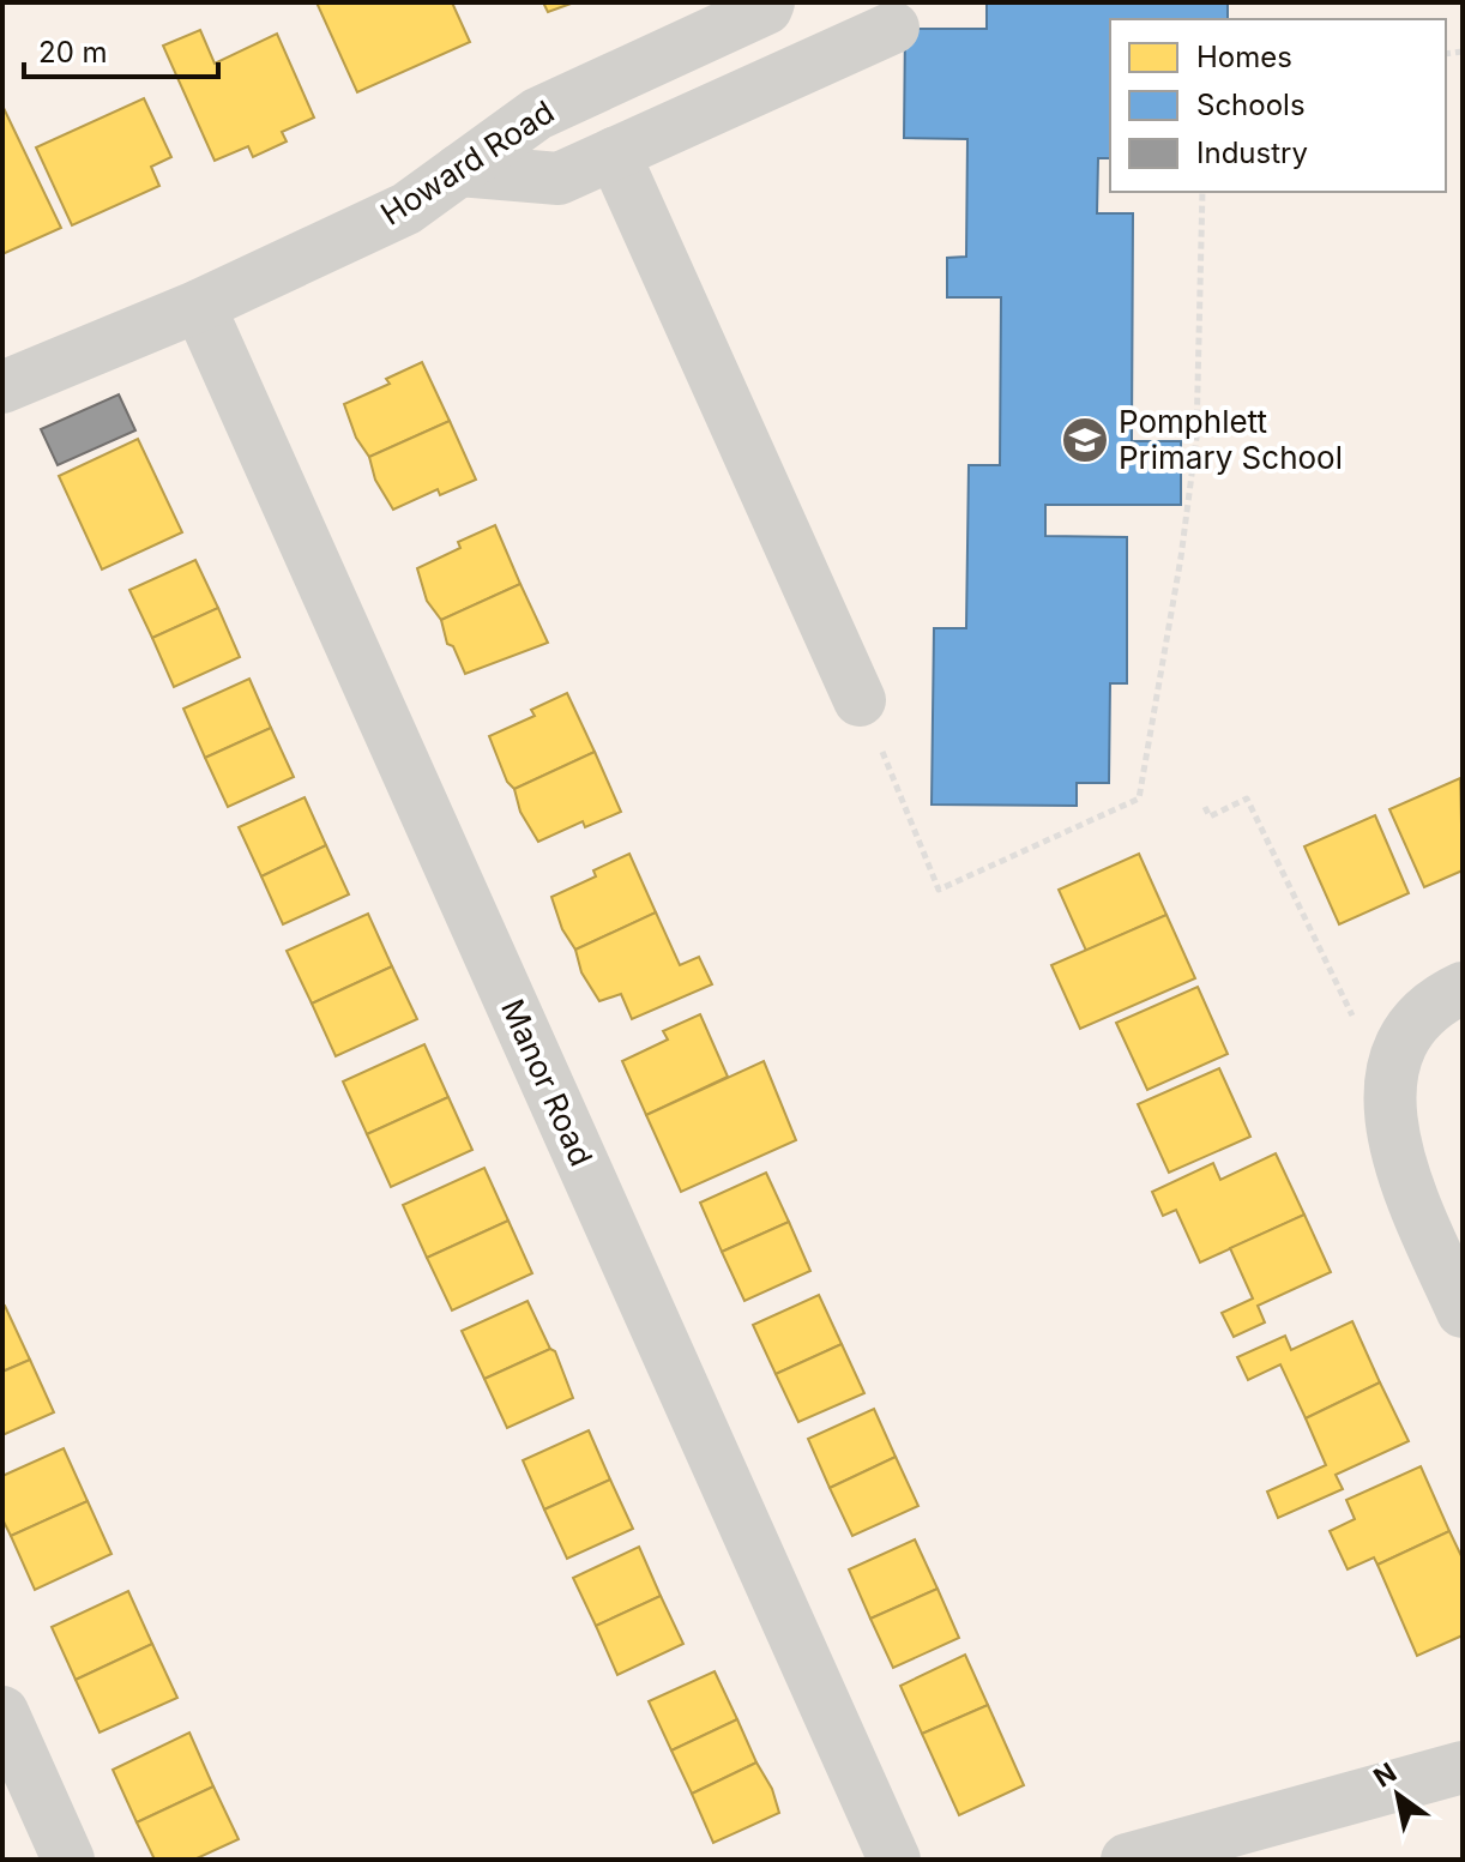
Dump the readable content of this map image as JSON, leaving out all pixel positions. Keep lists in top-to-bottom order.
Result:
{
  "streets": {
    "street": ["Howard Road", "Manor Road"]
  },
  "crossings": [
    ["Howard Road", "Manor Road"]
  ],
  "places": {
    "school or university": ["Pomphlett Primary School"]
  },
  "legend": ["Homes", "Schools", "Industry"],
  "scale_bar": "20 m",
  "north": "top left"
}
